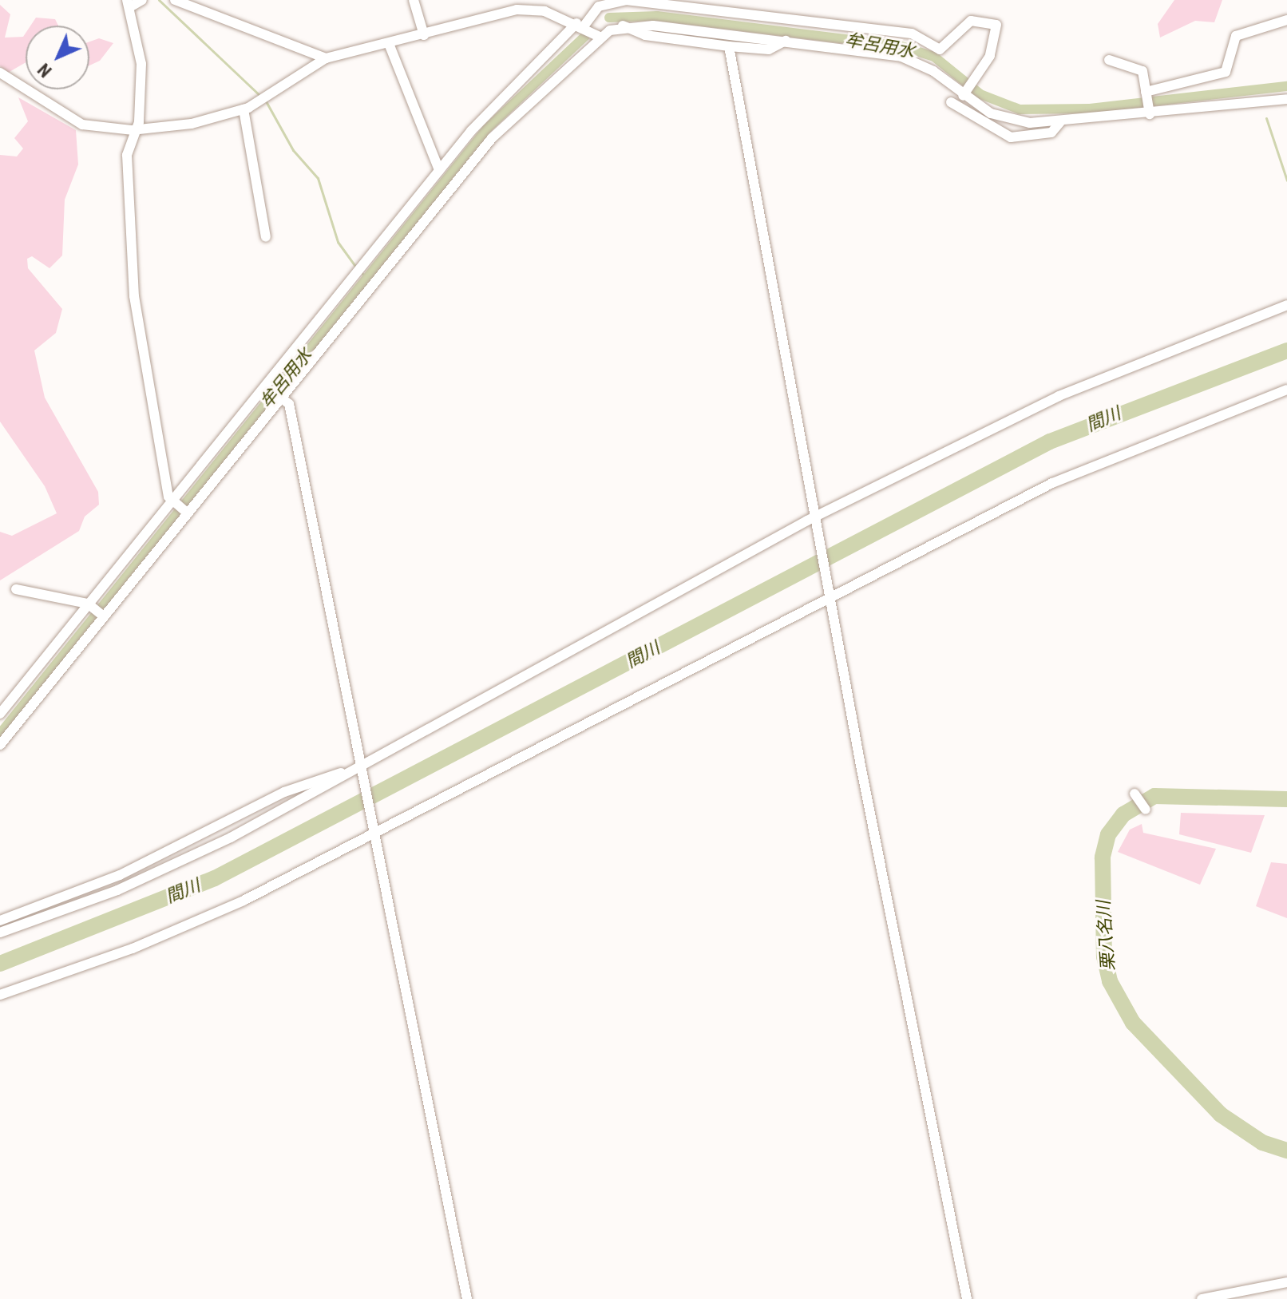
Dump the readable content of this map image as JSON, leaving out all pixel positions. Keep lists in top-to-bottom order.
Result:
{
  "water": ["牟呂用水", "間川", "栗八名川"],
  "north": "bottom left"
}
